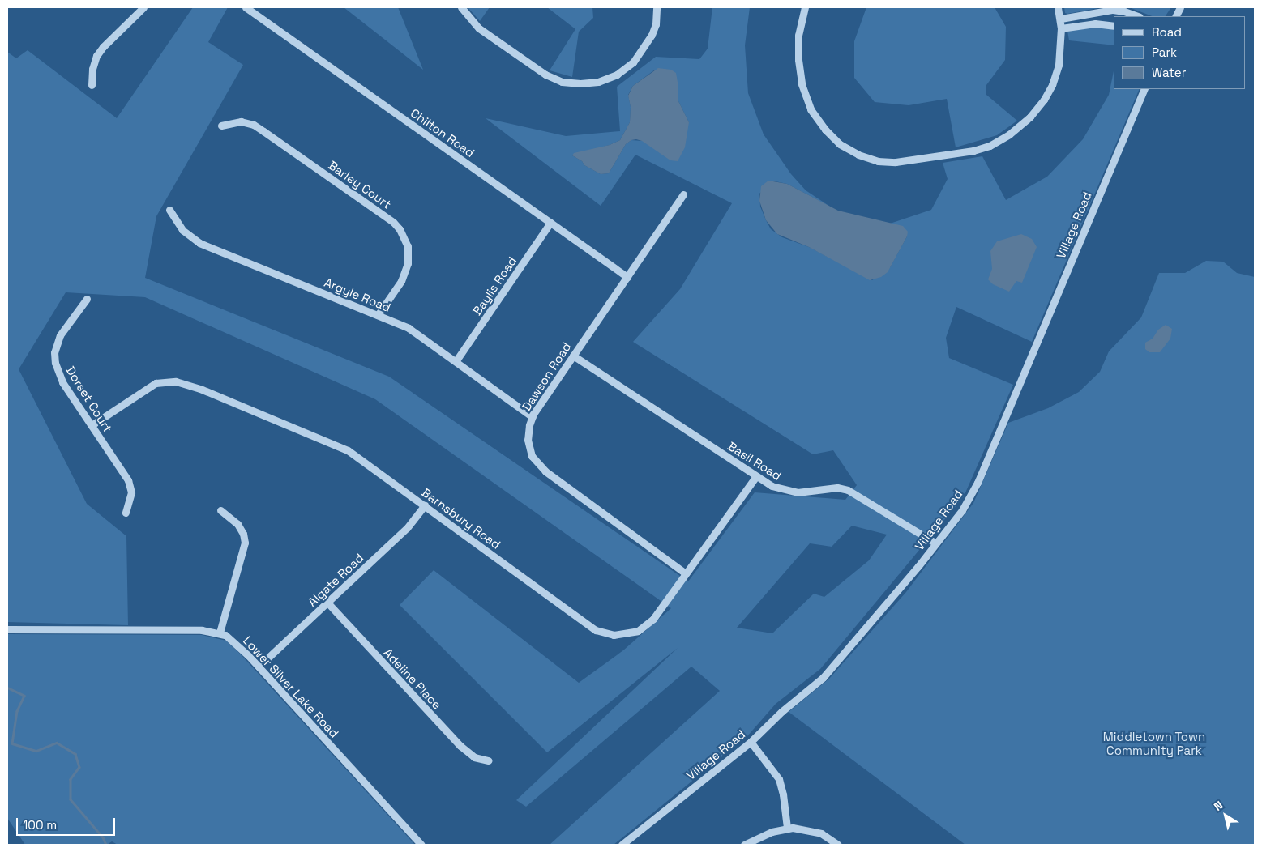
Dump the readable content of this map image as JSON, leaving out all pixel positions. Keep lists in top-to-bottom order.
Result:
{
  "streets": {
    "street": [
      "Chilton Road",
      "Barley Court",
      "Village Road",
      "Baylis Road",
      "Argyle Road",
      "Dawson Road",
      "Dorset Court",
      "Basil Road",
      "Barnsbury Road",
      "Algate Road",
      "Adeline Place",
      "Lower Silver Lake Road"
    ]
  },
  "crossings": [
    ["Chilton Road", "Baylis Road"],
    ["Chilton Road", "Dawson Road"],
    ["Barley Court", "Argyle Road"],
    ["Village Road", "Basil Road"],
    ["Baylis Road", "Argyle Road"],
    ["Argyle Road", "Dawson Road"],
    ["Dawson Road", "Basil Road"],
    ["Dawson Road", "Barnsbury Road"],
    ["Dorset Court", "Barnsbury Road"],
    ["Basil Road", "Barnsbury Road"],
    ["Barnsbury Road", "Algate Road"],
    ["Algate Road", "Adeline Place"],
    ["Algate Road", "Lower Silver Lake Road"]
  ],
  "parks": ["Middletown Town Community Park"],
  "legend": ["Road", "Park", "Water"],
  "scale_bar": "100 m",
  "north": "top left"
}
